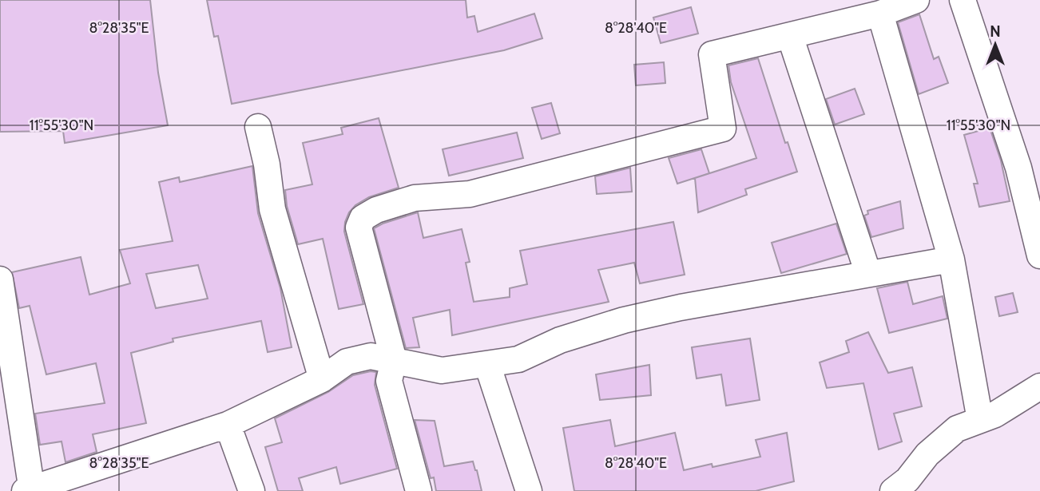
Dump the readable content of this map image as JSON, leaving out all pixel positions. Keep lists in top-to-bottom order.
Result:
{
  "north": "top",
  "coordinates": ["8°28'35\"E", "8°28'40\"E", "11°55'30\"N"]
}
